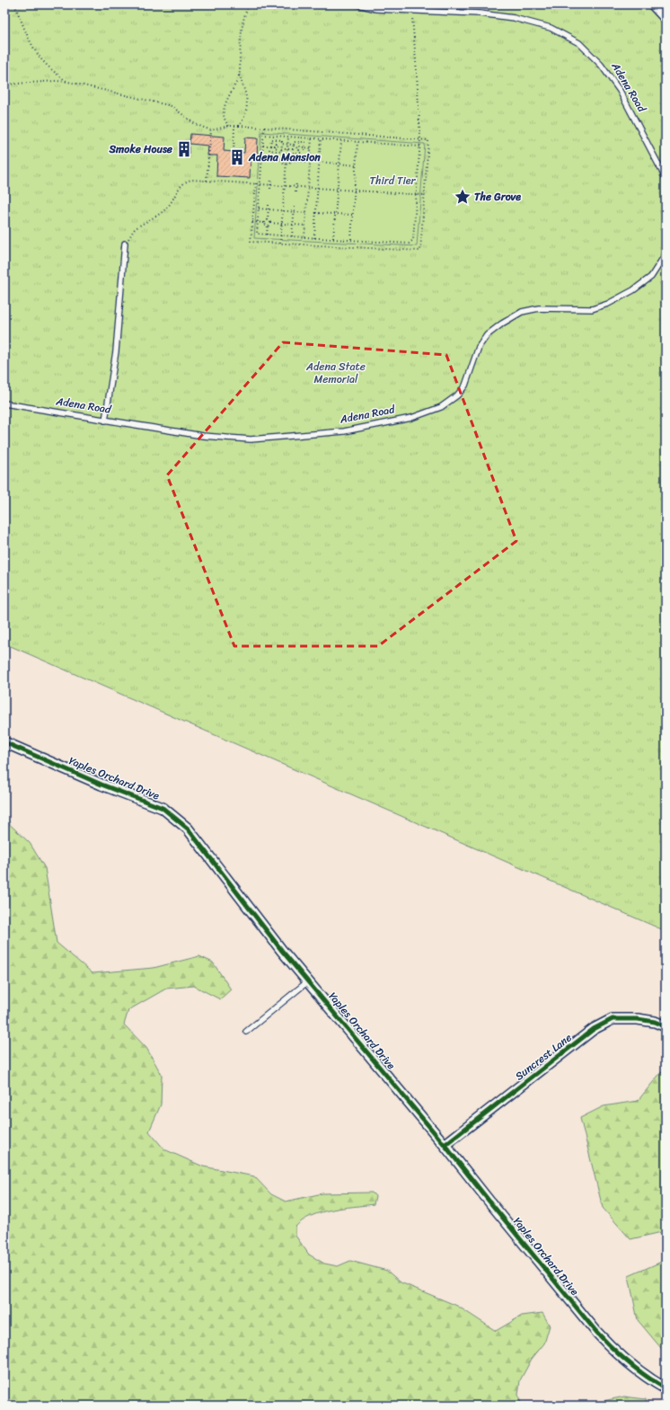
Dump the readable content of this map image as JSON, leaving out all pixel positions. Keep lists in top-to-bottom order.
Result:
{
  "streets": {
    "street": ["Yaples Orchard Drive", "Suncrest Lane"],
    "lane": ["Adena Road"]
  },
  "crossings": [
    ["Yaples Orchard Drive", "Suncrest Lane"]
  ],
  "parks": ["Third Tier", "Adena State Memorial"],
  "places": {
    "building": ["Smoke House", "Adena Mansion"],
    "place": ["The Grove"]
  }
}
